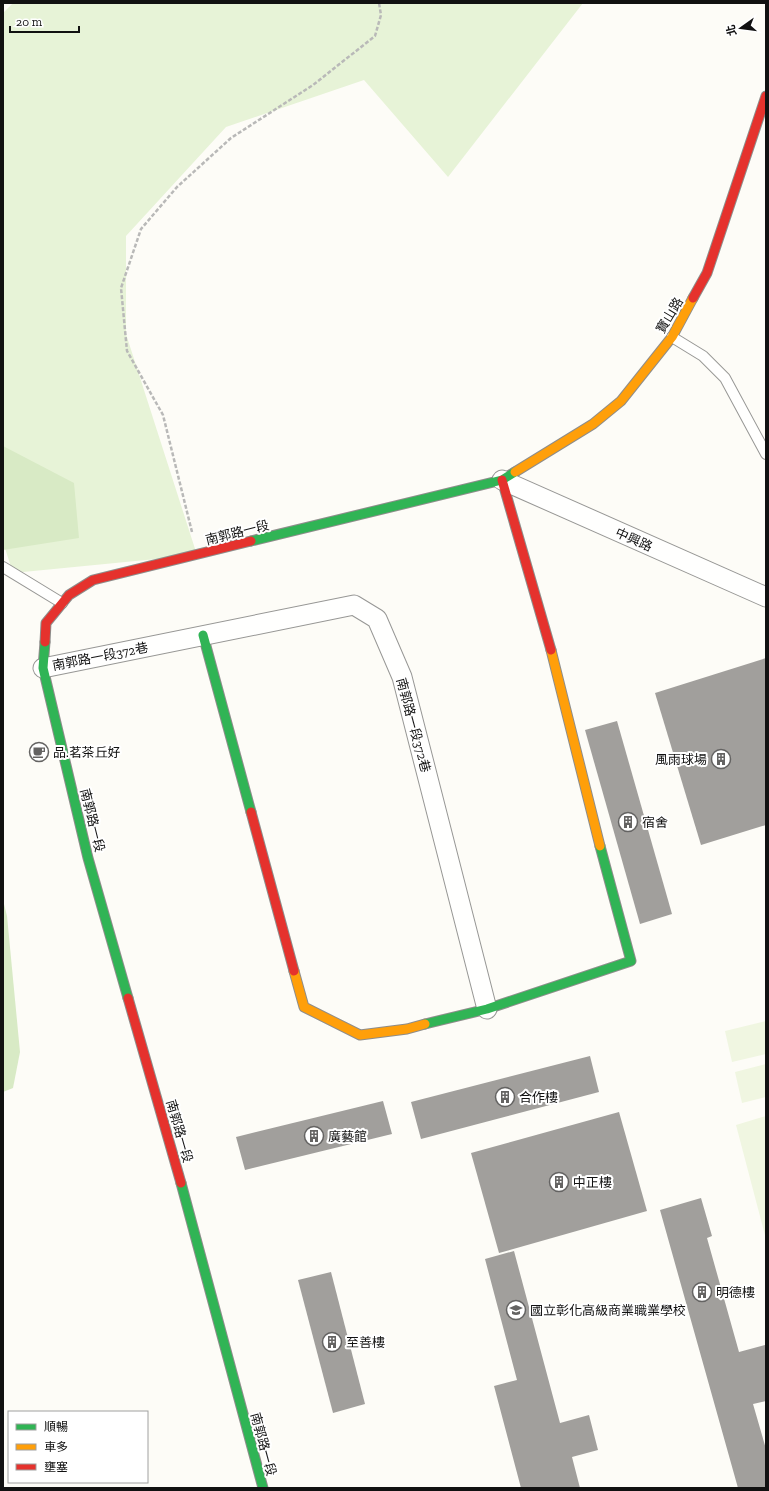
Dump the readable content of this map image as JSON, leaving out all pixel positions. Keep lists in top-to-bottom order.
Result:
{
  "streets": {
    "street": [
      "寶山路",
      "南郭路一段",
      "中興路",
      "南郭路一段372巷"
    ]
  },
  "crossings": [
    ["寶山路", "南郭路一段"],
    ["寶山路", "中興路"],
    ["南郭路一段", "中興路"],
    ["南郭路一段", "南郭路一段372巷"]
  ],
  "places": {
    "cafe": ["品.茗茶丘好"],
    "building": [
      "風雨球場",
      "宿舍",
      "合作樓",
      "廣藝館",
      "中正樓",
      "明德樓",
      "至善樓"
    ],
    "school or university": ["國立彰化高級商業職業學校"]
  },
  "legend": ["順暢", "車多", "壅塞"],
  "scale_bar": "20 m",
  "north": "left"
}
